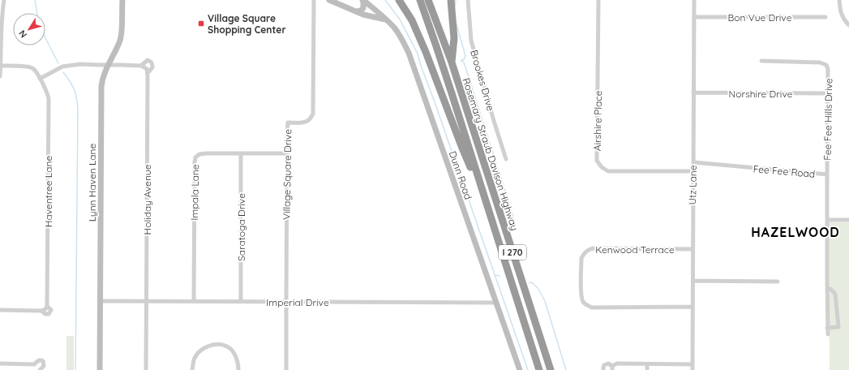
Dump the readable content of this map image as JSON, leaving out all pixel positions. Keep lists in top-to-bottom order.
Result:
{
  "streets": {
    "highway": ["Rosemary Straub Davison Highway", "I 270"],
    "street": [
      "Bon Vue Drive",
      "Brookes Drive",
      "Norshire Drive",
      "Fee Fee Hills Drive",
      "Airshire Place",
      "Fee Fee Road",
      "Village Square Drive",
      "Dunn Road",
      "Lynn Haven Lane",
      "Utz Lane",
      "Haventree Lane",
      "Impala Lane",
      "Holiday Avenue",
      "Saratoga Drive",
      "Kenwood Terrace",
      "Imperial Drive"
    ]
  },
  "crossings": [
    ["Bon Vue Drive", "Utz Lane"],
    ["Norshire Drive", "Fee Fee Hills Drive"],
    ["Norshire Drive", "Utz Lane"],
    ["Fee Fee Hills Drive", "Fee Fee Road"],
    ["Airshire Place", "Utz Lane"],
    ["Fee Fee Road", "Utz Lane"],
    ["Village Square Drive", "Impala Lane"],
    ["Village Square Drive", "Imperial Drive"],
    ["Dunn Road", "Imperial Drive"],
    ["Lynn Haven Lane", "Imperial Drive"],
    ["Utz Lane", "Kenwood Terrace"],
    ["Impala Lane", "Saratoga Drive"],
    ["Impala Lane", "Imperial Drive"],
    ["Holiday Avenue", "Imperial Drive"],
    ["Saratoga Drive", "Imperial Drive"]
  ],
  "districts": ["HAZELWOOD"],
  "places": {
    "transit": ["Village Square Shopping Center"]
  },
  "north": "bottom left"
}
